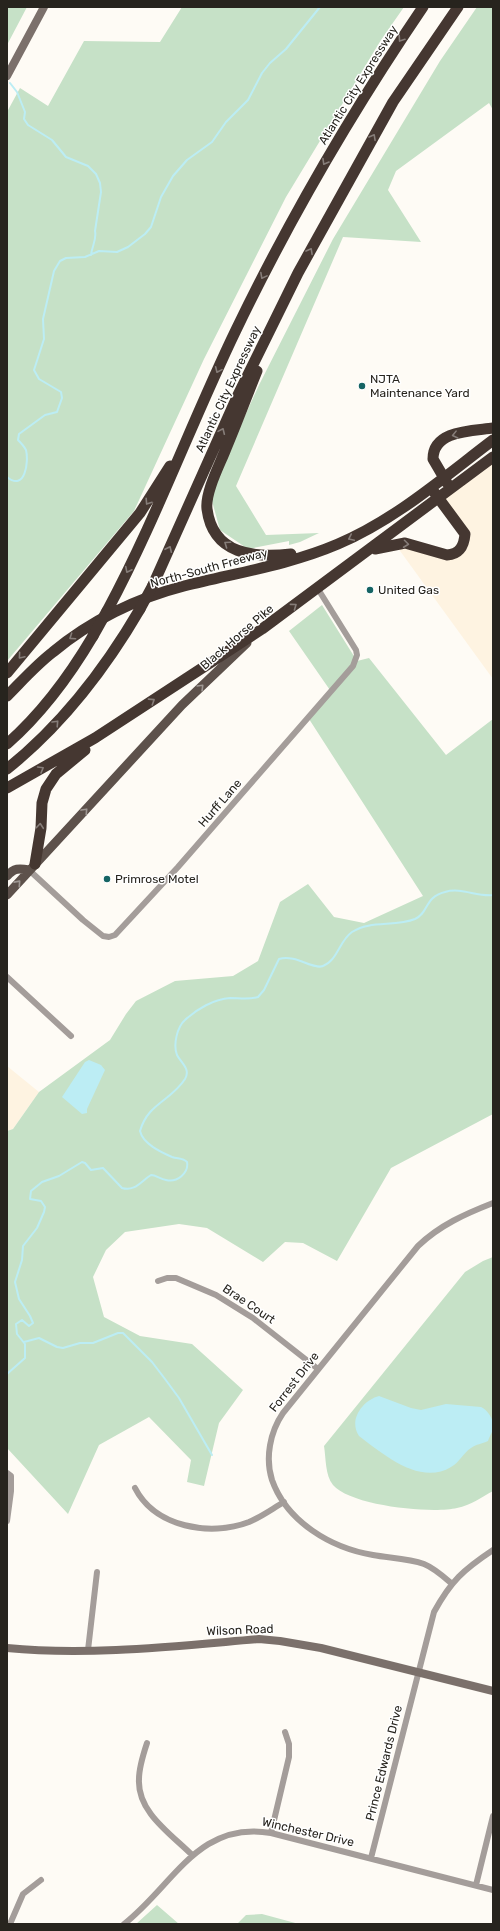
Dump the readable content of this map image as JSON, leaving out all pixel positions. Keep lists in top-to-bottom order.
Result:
{
  "streets": {
    "highway": ["Atlantic City Expressway", "North-South Freeway", "Black Horse Pike"],
    "street": [
      "Hurff Lane",
      "Brae Court",
      "Forrest Drive",
      "Wilson Road",
      "Prince Edwards Drive",
      "Winchester Drive"
    ]
  },
  "crossings": [
    ["Black Horse Pike", "Hurff Lane"],
    ["Brae Court", "Forrest Drive"],
    ["Forrest Drive", "Prince Edwards Drive"],
    ["Wilson Road", "Prince Edwards Drive"],
    ["Prince Edwards Drive", "Winchester Drive"]
  ],
  "places": ["NJTA Maintenance Yard", "United Gas", "Primrose Motel"]
}
